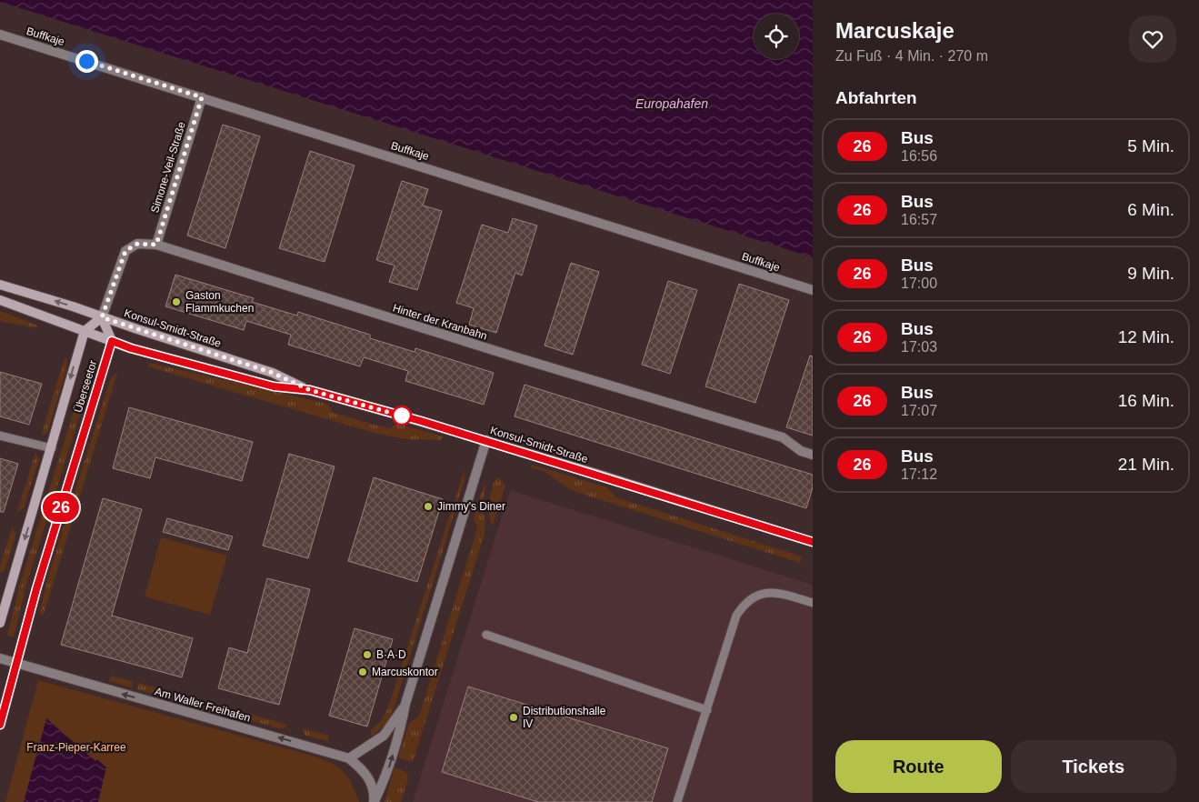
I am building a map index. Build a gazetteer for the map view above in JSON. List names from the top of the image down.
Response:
{
  "streets": {
    "street": [
      "Buffkaje",
      "Simone-Veil-Straße",
      "Hinter der Kranbahn",
      "Konsul-Smidt-Straße",
      "Überseetor",
      "Am Waller Freihafen"
    ]
  },
  "crossings": [
    ["Buffkaje", "Simone-Veil-Straße"],
    ["Simone-Veil-Straße", "Hinter der Kranbahn"],
    ["Hinter der Kranbahn", "Konsul-Smidt-Straße"],
    ["Konsul-Smidt-Straße", "Überseetor"],
    ["Überseetor", "Am Waller Freihafen"]
  ],
  "one_way": ["Am Waller Freihafen"],
  "water": ["Europahafen"],
  "parks": ["Franz-Pieper-Karree"],
  "places": [
    "Gaston Flammkuchen",
    "Jimmy's Diner",
    "B·A·D",
    "Marcuskontor",
    "Distributionshalle IV"
  ],
  "lines": ["bus line 26"],
  "page": {
    "on_map": "26",
    "heading": [
      ["Marcuskaje", "Zu Fuß · 4 Min. · 270 m"],
      "Abfahrten"
    ],
    "list": [
      {
        "mark": "26",
        "name": "Bus",
        "note": "16:56",
        "value": "5 Min."
      },
      {
        "mark": "26",
        "name": "Bus",
        "note": "16:57",
        "value": "6 Min."
      },
      {
        "mark": "26",
        "name": "Bus",
        "note": "17:00",
        "value": "9 Min."
      },
      {
        "mark": "26",
        "name": "Bus",
        "note": "17:03",
        "value": "12 Min."
      },
      {
        "mark": "26",
        "name": "Bus",
        "note": "17:07",
        "value": "16 Min."
      },
      {
        "mark": "26",
        "name": "Bus",
        "note": "17:12",
        "value": "21 Min."
      }
    ],
    "buttons": ["Route", "Tickets"]
  }
}
